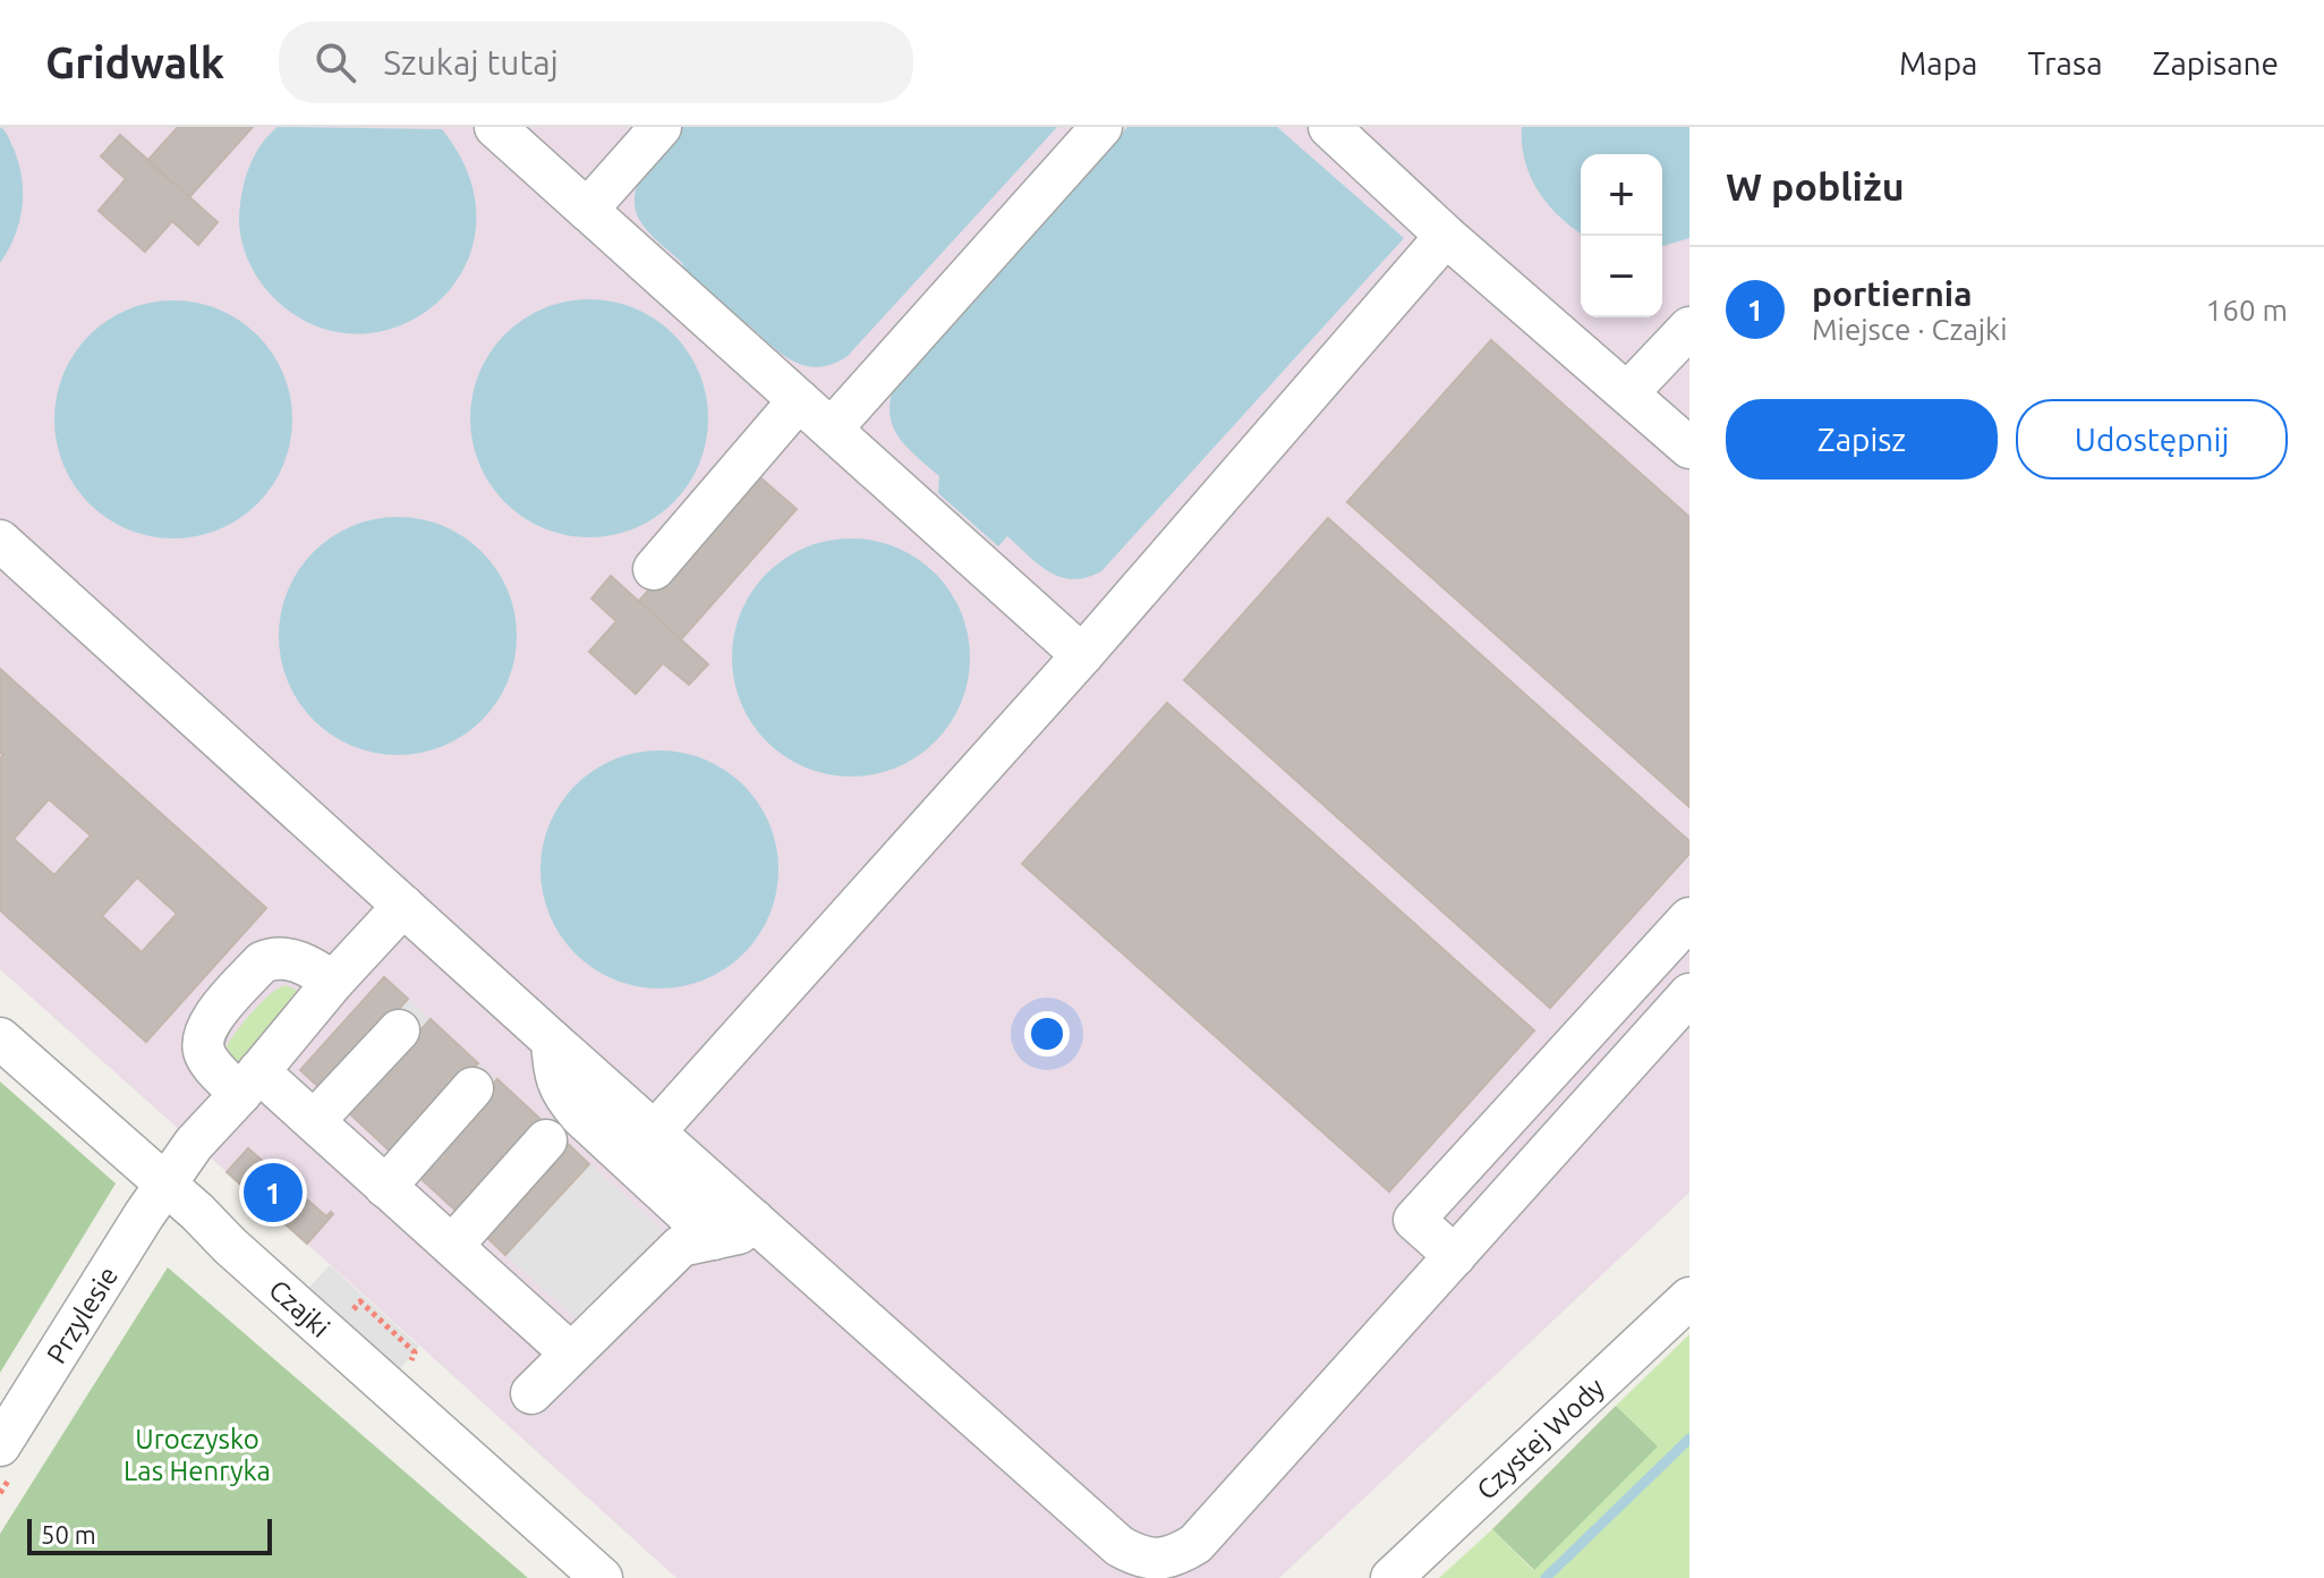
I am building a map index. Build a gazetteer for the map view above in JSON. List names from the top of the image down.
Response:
{
  "streets": {
    "street": ["Czajki", "Przylesie", "Czystej Wody"]
  },
  "crossings": [
    ["Czajki", "Przylesie"]
  ],
  "parks": ["Uroczysko Las Henryka"],
  "scale_bar": "50 m",
  "page": {
    "header": "Gridwalk",
    "search": "Szukaj tutaj",
    "nav": ["Mapa", "Trasa", "Zapisane"],
    "heading": "W pobliżu",
    "map_buttons": ["+", "−"],
    "list": [
      {
        "mark": "1",
        "name": "portiernia",
        "note": "Miejsce · Czajki",
        "value": "160 m"
      }
    ],
    "buttons": ["Zapisz", "Udostępnij"],
    "pins": "1",
    "scale": "50 m"
  }
}
